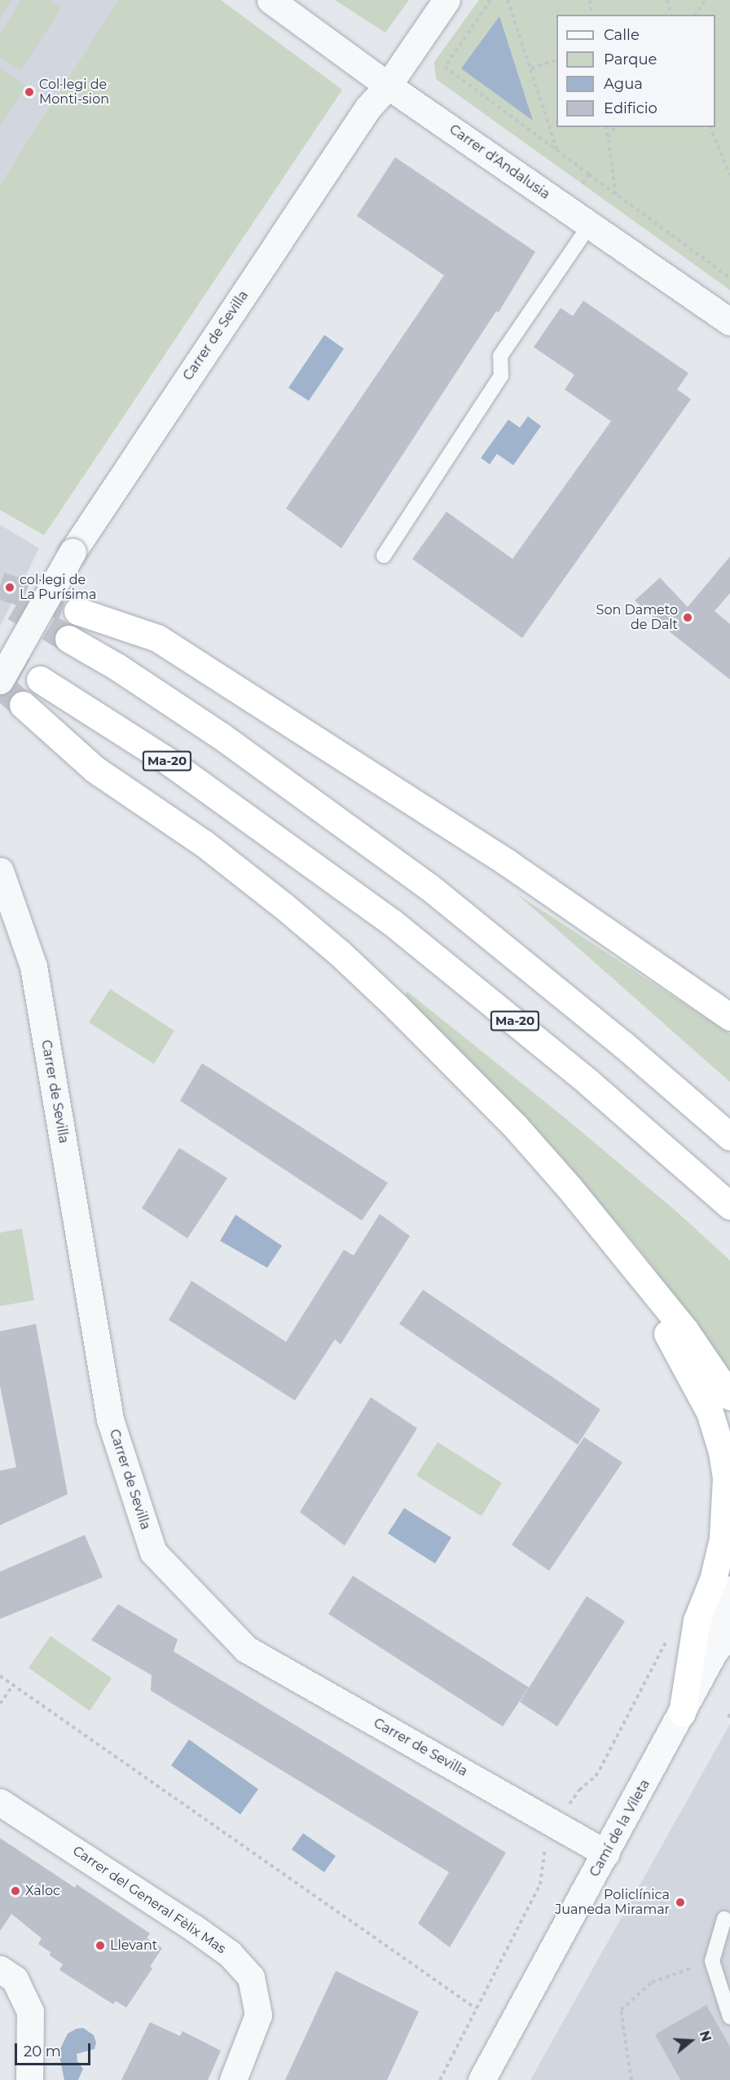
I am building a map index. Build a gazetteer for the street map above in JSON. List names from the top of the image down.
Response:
{
  "streets": {
    "highway": ["Ma-20"],
    "street": [
      "Carrer d'Andalusia",
      "Carrer de Sevilla",
      "Camí de la Vileta",
      "Carrer del General Fèlix Mas"
    ]
  },
  "crossings": [
    ["Carrer d'Andalusia", "Carrer de Sevilla"],
    ["Carrer de Sevilla", "Camí de la Vileta"]
  ],
  "places": [
    "Col·legi de Monti-sion",
    "col·legi de La Purísima",
    "Son Dameto de Dalt",
    "Xaloc",
    "Policlínica Juaneda Miramar",
    "Llevant"
  ],
  "legend": [
    "Calle",
    "Parque",
    "Agua",
    "Edificio"
  ],
  "scale_bar": "20 m",
  "north": "right"
}
